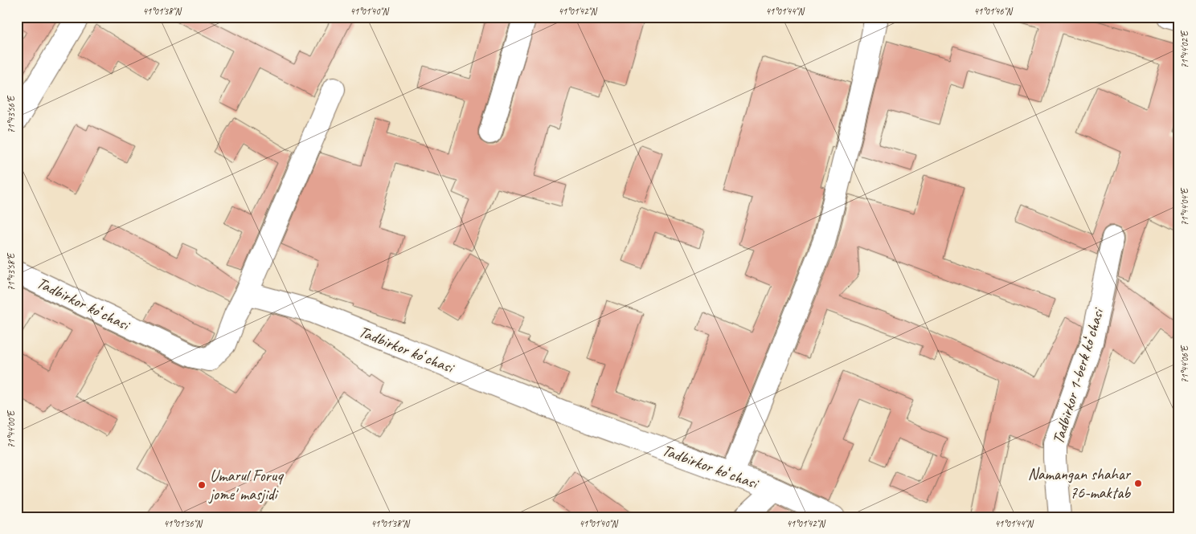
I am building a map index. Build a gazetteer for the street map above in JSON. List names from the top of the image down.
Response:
{
  "streets": {
    "street": ["Tadbirkor koʻchasi", "Tadbirkor 1-berk koʻchasi"]
  },
  "places": ["Namangan shahar 76-maktab", "Umarul Foruq jome' masjidi"],
  "coordinates": [
    "41°01'38\"N",
    "41°01'40\"N",
    "41°01'42\"N",
    "41°01'44\"N",
    "41°01'46\"N",
    "71°44'02\"E",
    "71°43'56\"E",
    "71°44'04\"E",
    "71°43'58\"E",
    "71°44'06\"E",
    "71°44'00\"E",
    "41°01'36\"N"
  ]
}
